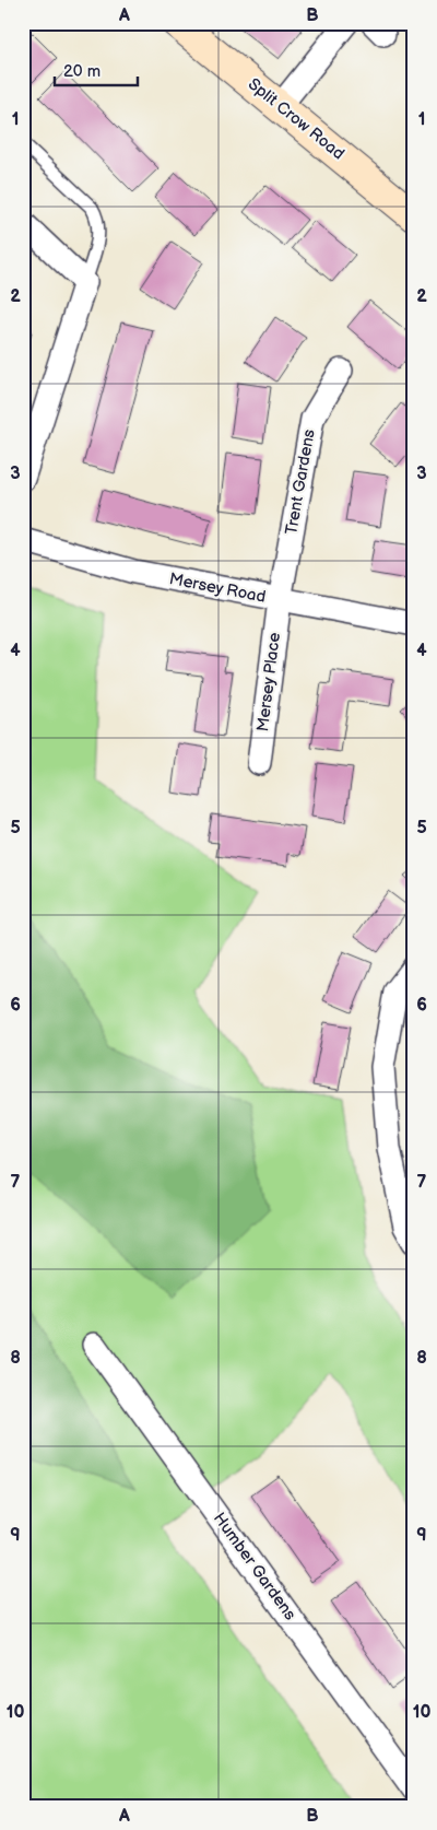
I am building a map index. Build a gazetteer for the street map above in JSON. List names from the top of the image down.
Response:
{
  "streets": {
    "street": [
      "Split Crow Road",
      "Trent Gardens",
      "Mersey Road",
      "Mersey Place",
      "Humber Gardens"
    ]
  },
  "crossings": [
    ["Trent Gardens", "Mersey Road"],
    ["Trent Gardens", "Mersey Place"],
    ["Mersey Road", "Mersey Place"]
  ],
  "scale_bar": "20 m",
  "grid": {
    "columns": ["A", "B"],
    "rows": [
      "1",
      "2",
      "3",
      "4",
      "5",
      "6",
      "7",
      "8",
      "9",
      "10"
    ]
  }
}
